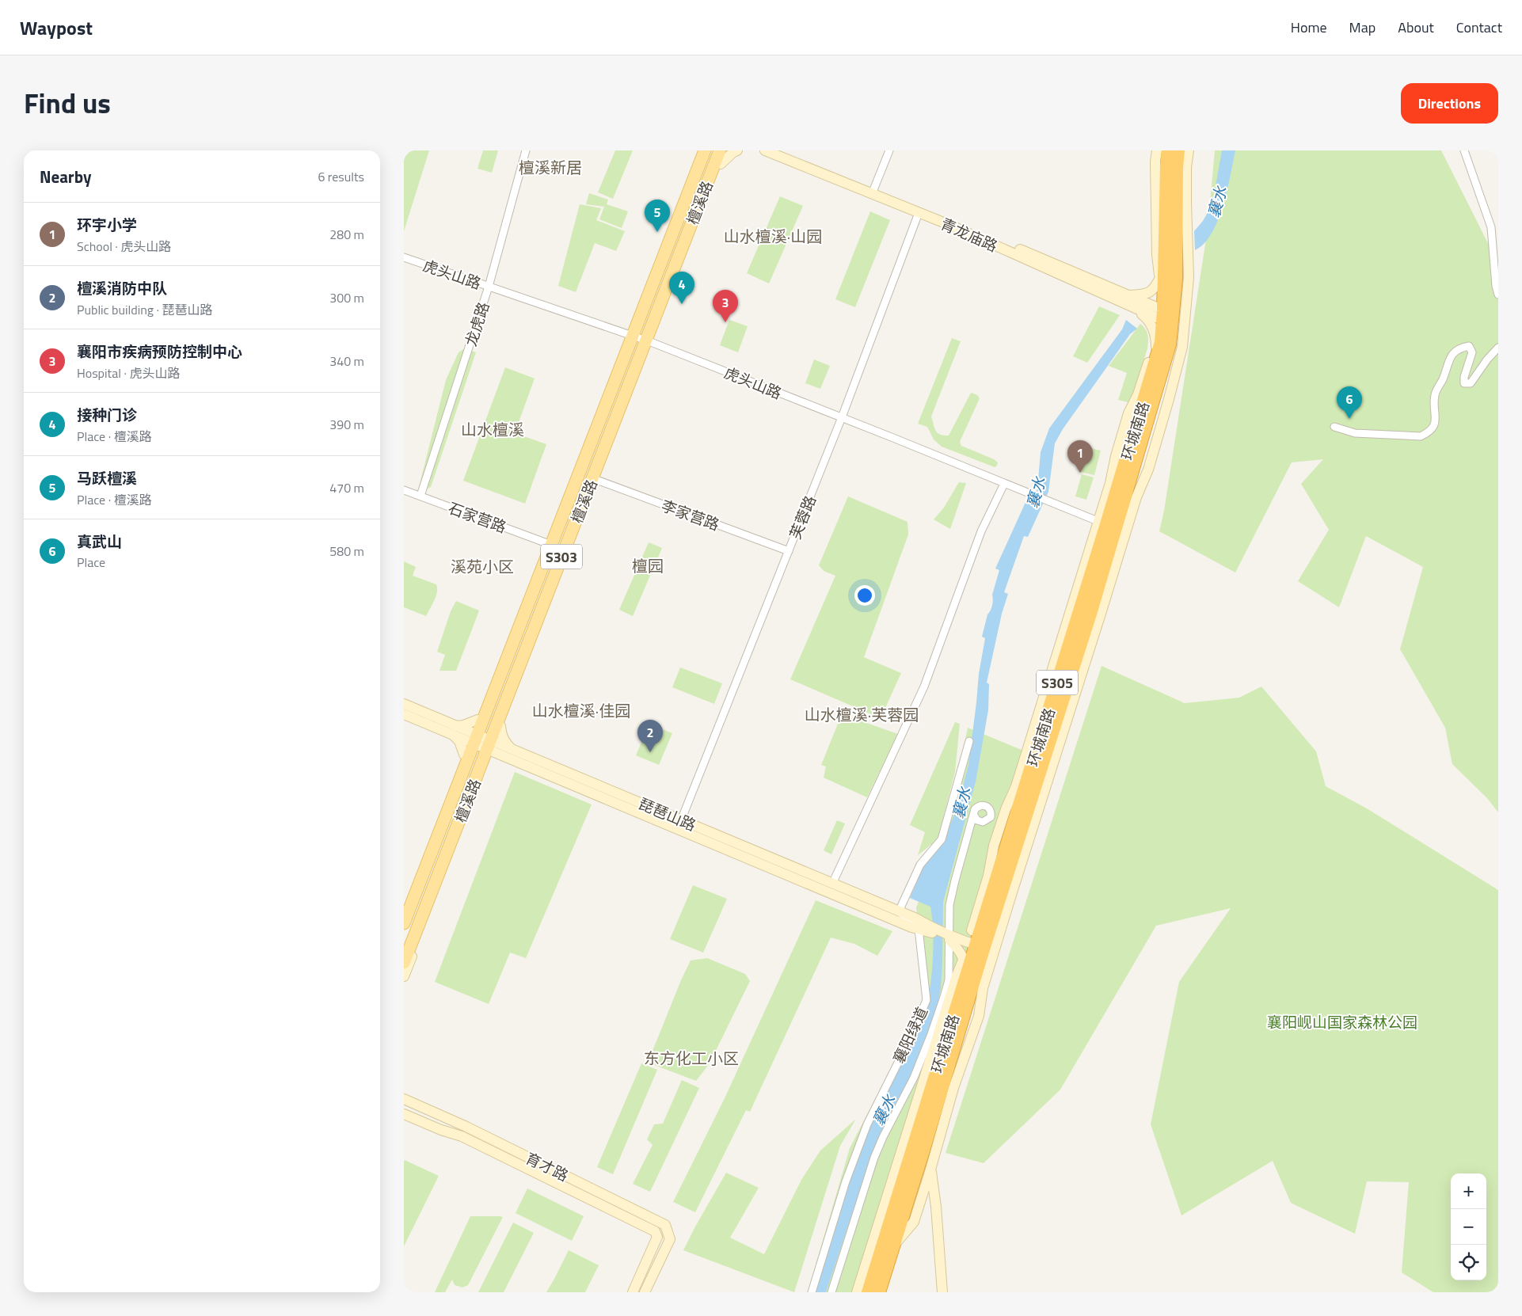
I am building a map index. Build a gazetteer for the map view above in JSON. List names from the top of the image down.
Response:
{
  "streets": {
    "highway": ["环城南路", "S305"],
    "main road": ["檀溪路", "S303"],
    "street": [
      "青龙庙路",
      "虎头山路",
      "龙虎路",
      "李家营路",
      "石家营路",
      "芙蓉路",
      "琵琶山路",
      "襄阳绿道",
      "育才路"
    ]
  },
  "crossings": [
    ["檀溪路", "虎头山路"],
    ["檀溪路", "李家营路"],
    ["檀溪路", "石家营路"],
    ["檀溪路", "琵琶山路"],
    ["青龙庙路", "环城南路"],
    ["青龙庙路", "芙蓉路"],
    ["虎头山路", "龙虎路"],
    ["虎头山路", "环城南路"],
    ["虎头山路", "芙蓉路"],
    ["龙虎路", "石家营路"],
    ["李家营路", "芙蓉路"],
    ["芙蓉路", "琵琶山路"],
    ["琵琶山路", "襄阳绿道"]
  ],
  "districts": [
    "檀溪新居",
    "山水檀溪·山园",
    "山水檀溪",
    "檀园",
    "溪苑小区",
    "山水檀溪·佳园",
    "山水檀溪·芙蓉园",
    "东方化工小区"
  ],
  "water": ["襄水"],
  "parks": ["襄阳岘山国家森林公园"],
  "page": {
    "header": "Waypost",
    "nav": [
      "Home",
      "Map",
      "About",
      "Contact"
    ],
    "title": "Find us",
    "buttons": "Directions",
    "heading": ["Nearby", "6 results"],
    "pins": [
      "5",
      "4",
      "3",
      "6",
      "1",
      "2"
    ],
    "list": [
      {
        "mark": "1",
        "name": "环宇小学",
        "note": "School · 虎头山路",
        "value": "280 m"
      },
      {
        "mark": "2",
        "name": "檀溪消防中队",
        "note": "Public building · 琵琶山路",
        "value": "300 m"
      },
      {
        "mark": "3",
        "name": "襄阳市疾病预防控制中心",
        "note": "Hospital · 虎头山路",
        "value": "340 m"
      },
      {
        "mark": "4",
        "name": "接种门诊",
        "note": "Place · 檀溪路",
        "value": "390 m"
      },
      {
        "mark": "5",
        "name": "马跃檀溪",
        "note": "Place · 檀溪路",
        "value": "470 m"
      },
      {
        "mark": "6",
        "name": "真武山",
        "note": "Place",
        "value": "580 m"
      }
    ],
    "map_buttons": ["+", "−"]
  }
}
